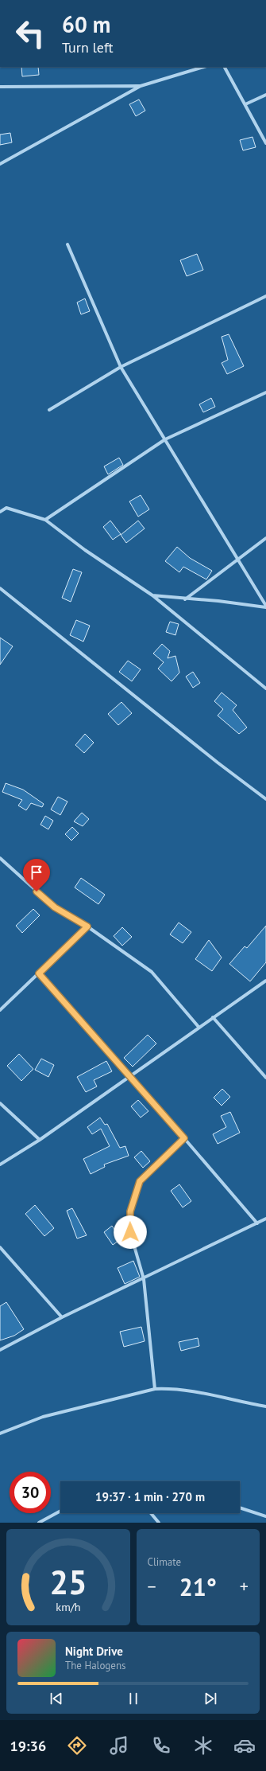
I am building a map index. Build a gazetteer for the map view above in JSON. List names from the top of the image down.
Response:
{
  "page": {
    "turn": ["60 m", "Turn left"],
    "limit": "30",
    "trip": "19:37 · 1 min · 270 m",
    "tile": "Climate",
    "heat": ["−", "21°", "+"],
    "song": ["Night Drive", "The Halogens"],
    "tabs": "19:36",
    "gauge": ["25", "km/h"]
  }
}
